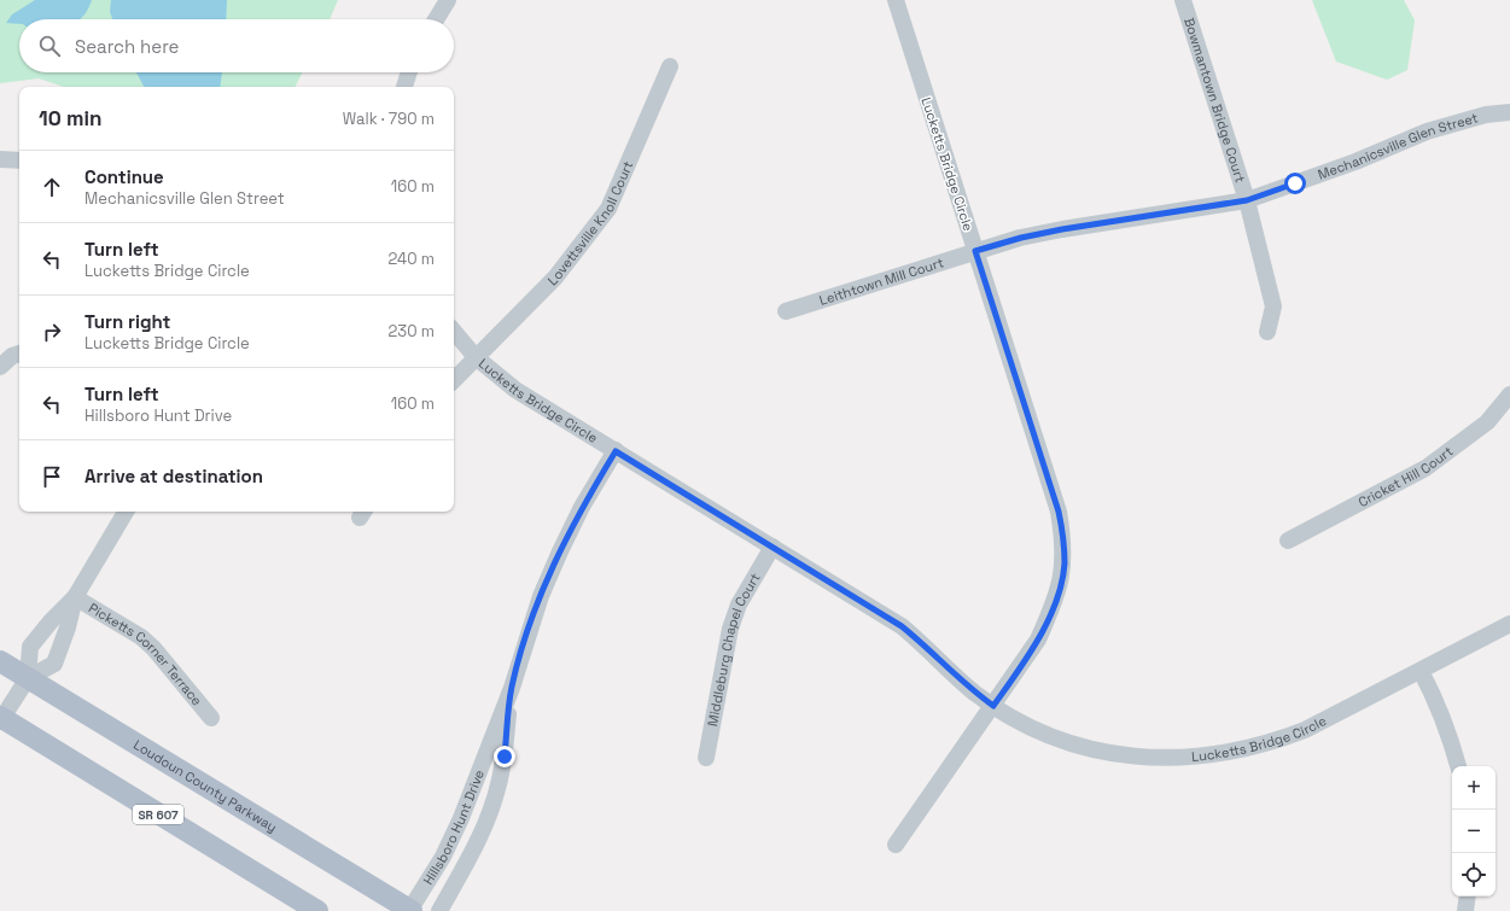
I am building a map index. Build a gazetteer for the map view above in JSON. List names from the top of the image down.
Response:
{
  "streets": {
    "main road": ["Loudoun County Parkway", "SR 607"],
    "street": [
      "Bowmantown Bridge Court",
      "Mechanicsville Glen Street",
      "Lucketts Bridge Circle",
      "Lovettsville Knoll Court",
      "Leithtown Mill Court",
      "Cricket Hill Court",
      "Middleburg Chapel Court",
      "Picketts Corner Terrace",
      "Hillsboro Hunt Drive"
    ]
  },
  "crossings": [
    ["Bowmantown Bridge Court", "Mechanicsville Glen Street"],
    ["Mechanicsville Glen Street", "Lucketts Bridge Circle"],
    ["Mechanicsville Glen Street", "Leithtown Mill Court"],
    ["Lucketts Bridge Circle", "Lovettsville Knoll Court"],
    ["Lucketts Bridge Circle", "Leithtown Mill Court"],
    ["Lucketts Bridge Circle", "Middleburg Chapel Court"],
    ["Lucketts Bridge Circle", "Hillsboro Hunt Drive"],
    ["Loudoun County Parkway", "Hillsboro Hunt Drive"]
  ],
  "page": {
    "search": "Search here",
    "heading": ["10 min", "Walk · 790 m"],
    "list": [
      ["Continue", "Mechanicsville Glen Street", "160 m"],
      ["Turn left", "Lucketts Bridge Circle", "240 m"],
      ["Turn right", "Lucketts Bridge Circle", "230 m"],
      ["Turn left", "Hillsboro Hunt Drive", "160 m"],
      "Arrive at destination"
    ],
    "map_buttons": ["+", "−"]
  }
}
